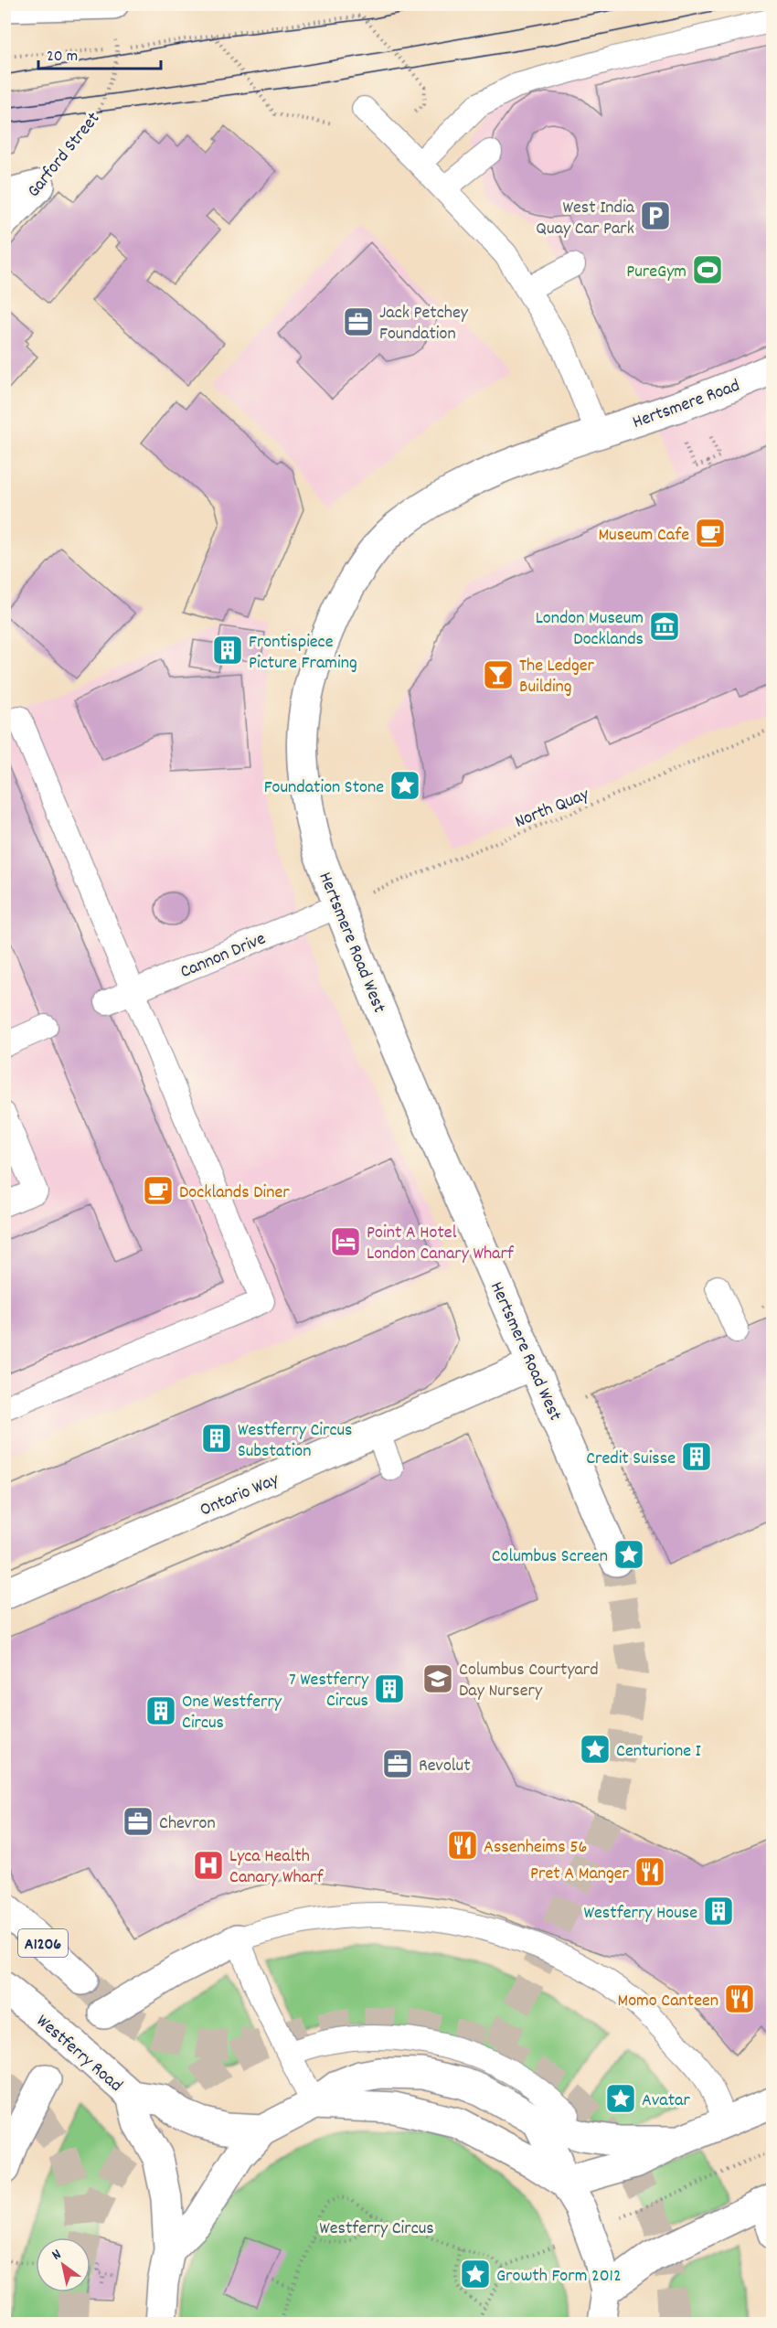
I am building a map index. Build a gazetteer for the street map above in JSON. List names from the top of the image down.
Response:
{
  "streets": {
    "main road": [
      "Garford Street",
      "Hertsmere Road",
      "Hertsmere Road West",
      "Ontario Way",
      "A1206",
      "Westferry Road"
    ],
    "lane": ["Cannon Drive"],
    "path": ["North Quay"]
  },
  "crossings": [
    ["Hertsmere Road", "Hertsmere Road West"],
    ["North Quay", "Hertsmere Road West"],
    ["North Quay", "Cannon Drive"],
    ["Hertsmere Road West", "Cannon Drive"],
    ["Hertsmere Road West", "Ontario Way"]
  ],
  "parks": ["Westferry Circus"],
  "places": {
    "parking": ["West India Quay Car Park"],
    "sports": ["PureGym"],
    "office": ["Jack Petchey Foundation", "Revolut", "Chevron"],
    "cafe": ["Museum Cafe", "Docklands Diner"],
    "museum": ["London Museum Docklands"],
    "building": [
      "Frontispiece Picture Framing",
      "Westferry Circus Substation",
      "Credit Suisse",
      "7 Westferry Circus",
      "One Westferry Circus",
      "Westferry House"
    ],
    "bar": ["The Ledger Building"],
    "place": [
      "Foundation Stone",
      "Columbus Screen",
      "Centurione I",
      "Avatar",
      "Growth Form 2012"
    ],
    "hotel": ["Point A Hotel London Canary Wharf"],
    "school or university": ["Columbus Courtyard Day Nursery"],
    "restaurant": ["Assenheims 56", "Pret A Manger", "Momo Canteen"],
    "hospital": ["Lyca Health Canary Wharf"]
  },
  "scale_bar": "20 m",
  "north": "top left"
}
